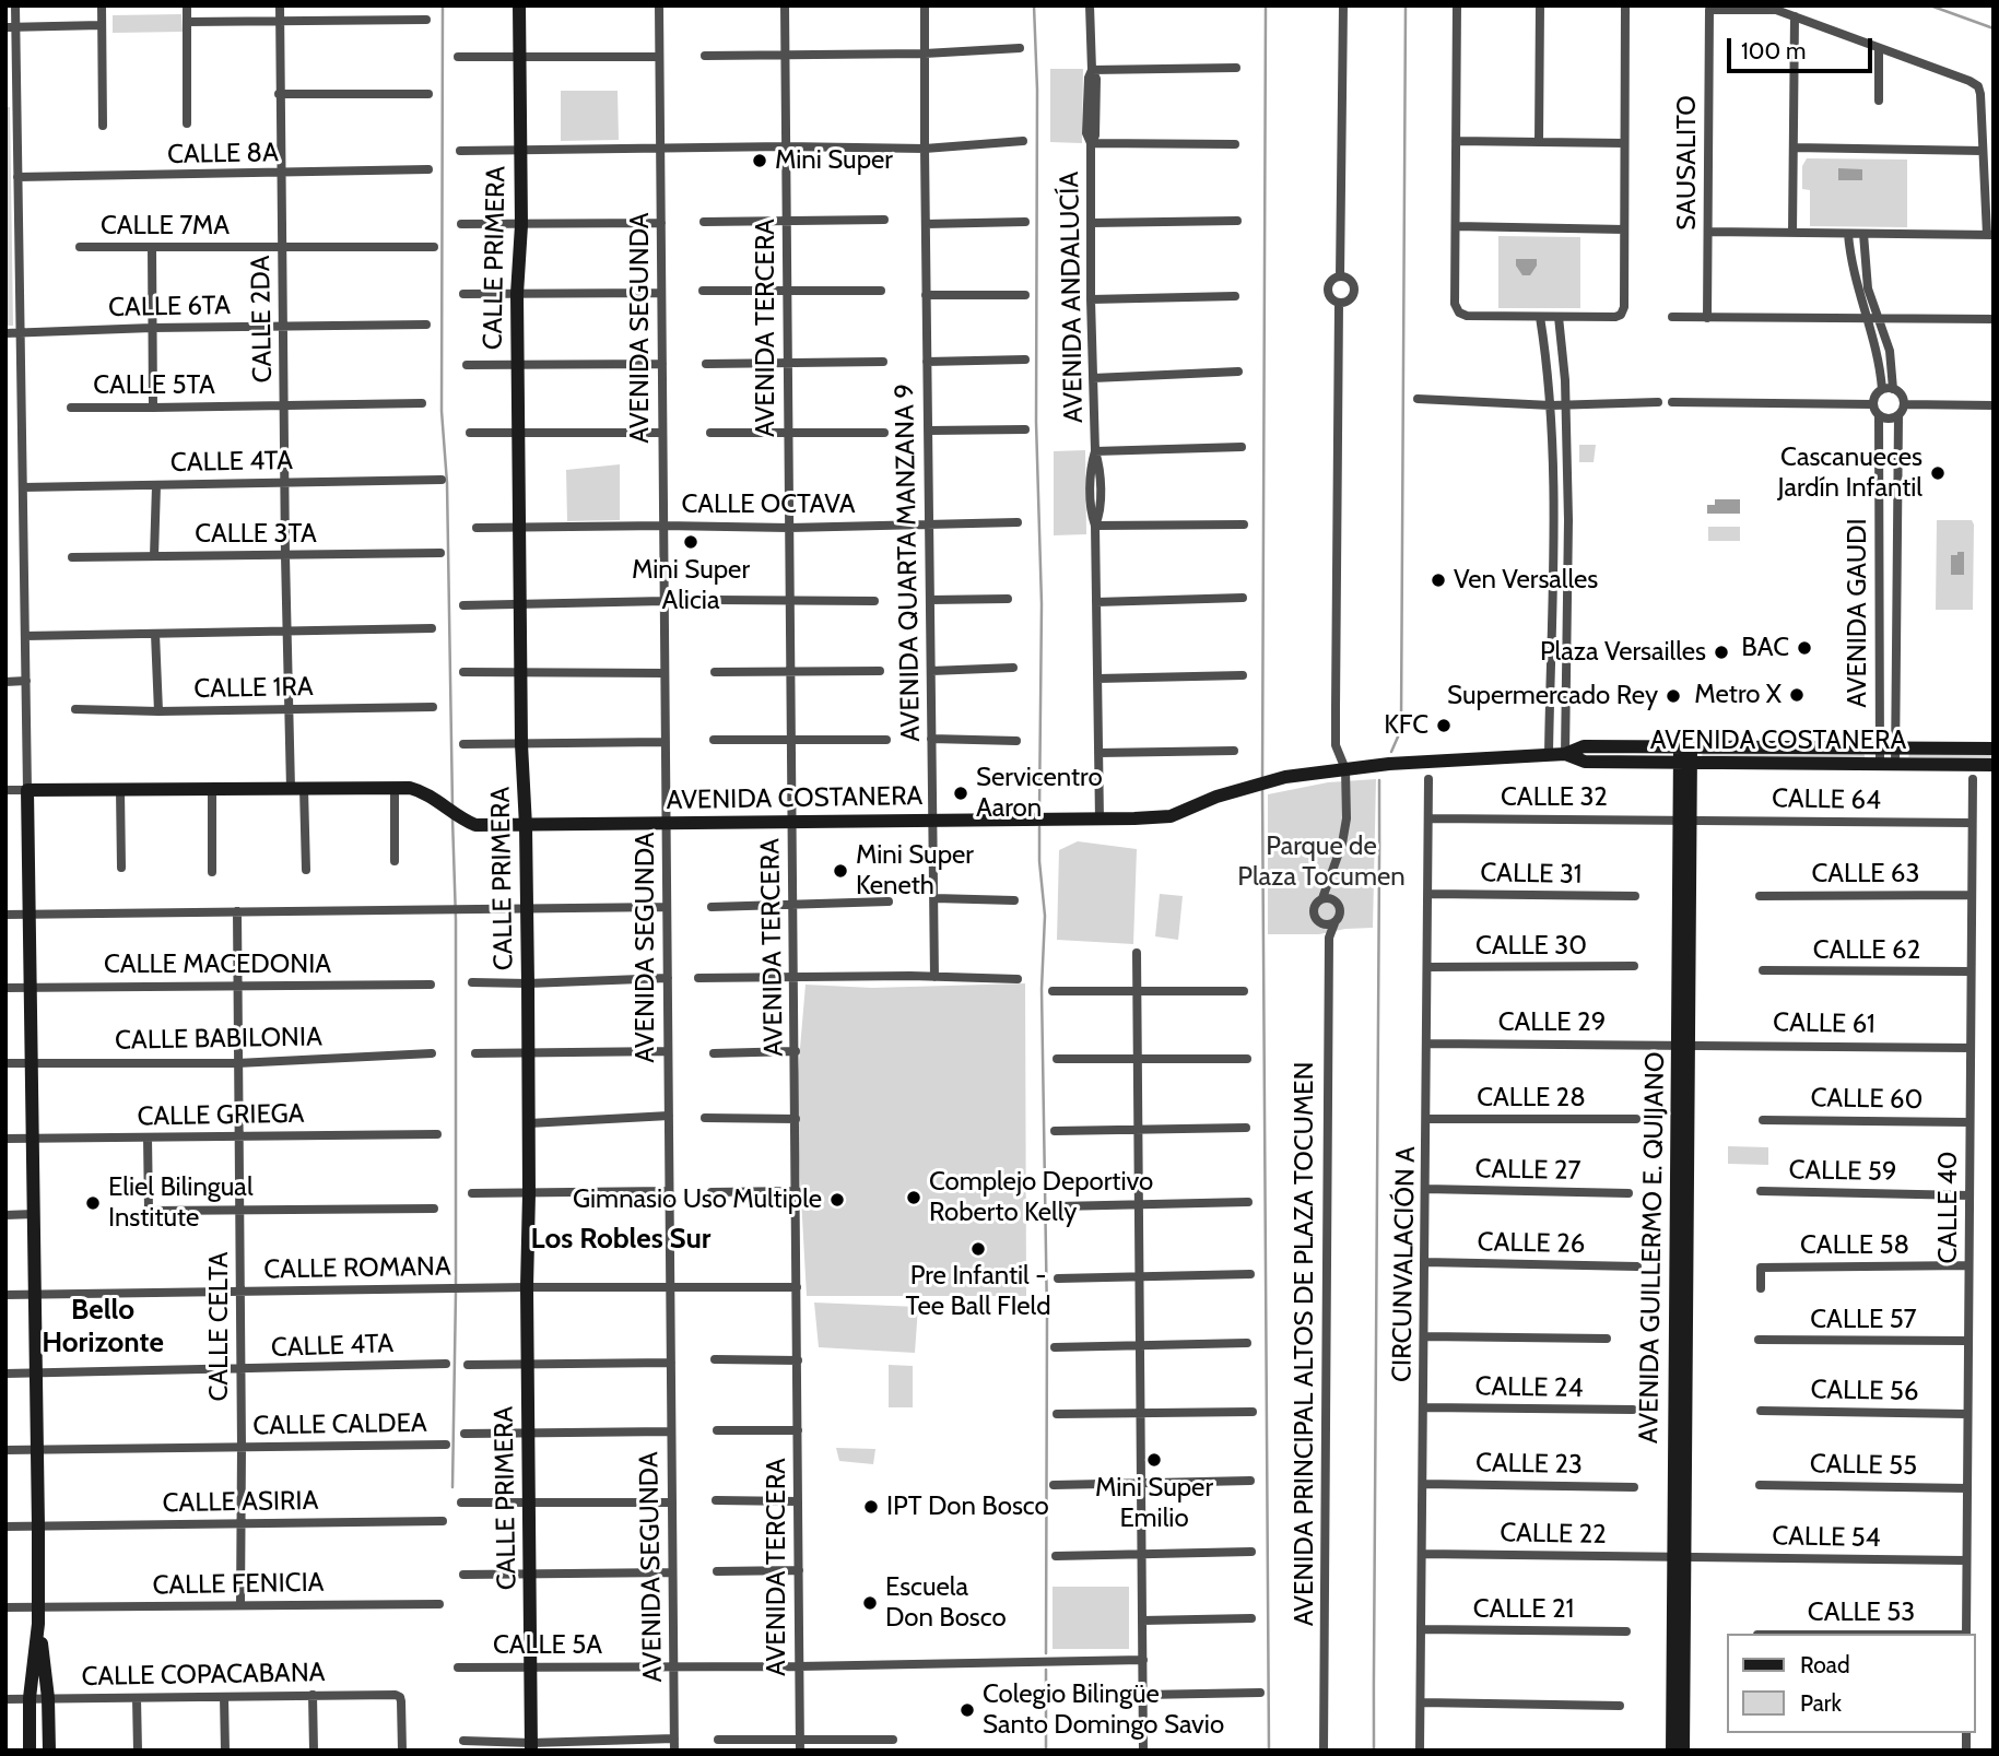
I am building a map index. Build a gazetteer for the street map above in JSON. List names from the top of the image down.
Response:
{
  "streets": {
    "street": [
      "CALLE 8A",
      "SAUSALITO",
      "CALLE 7MA",
      "CALLE PRIMERA",
      "AVENIDA ANDALUCÍA",
      "CALLE 6TA",
      "CALLE 2DA",
      "AVENIDA SEGUNDA",
      "AVENIDA TERCERA",
      "CALLE 5TA",
      "CALLE 4TA",
      "CALLE OCTAVA",
      "CALLE 3TA",
      "AVENIDA QUARTA MANZANA 9",
      "AVENIDA GAUDI",
      "CALLE 1RA",
      "AVENIDA COSTANERA",
      "CALLE 32",
      "CALLE 64",
      "CALLE 31",
      "CALLE 63",
      "CALLE 30",
      "CALLE 62",
      "CALLE MACEDONIA",
      "CALLE 29",
      "CALLE 61",
      "CALLE BABILONIA",
      "CALLE 28",
      "CALLE 60",
      "CALLE GRIEGA",
      "CALLE 27",
      "CALLE 59",
      "CALLE 40",
      "CALLE 26",
      "CALLE 58",
      "AVENIDA GUILLERMO E. QUIJANO",
      "CIRCUNVALACIÓN A",
      "CALLE ROMANA",
      "CALLE 57",
      "CALLE CELTA",
      "AVENIDA PRINCIPAL ALTOS DE PLAZA TOCUMEN",
      "CALLE 24",
      "CALLE 56",
      "CALLE CALDEA",
      "CALLE 23",
      "CALLE 55",
      "CALLE ASIRIA",
      "CALLE 22",
      "CALLE 54",
      "CALLE FENICIA",
      "CALLE 21",
      "CALLE 5A",
      "CALLE COPACABANA"
    ]
  },
  "crossings": [
    ["CALLE 8A", "CALLE 2DA"],
    ["CALLE 7MA", "CALLE 2DA"],
    ["CALLE PRIMERA", "CALLE OCTAVA"],
    ["CALLE PRIMERA", "AVENIDA COSTANERA"],
    ["CALLE PRIMERA", "CALLE ROMANA"],
    ["CALLE PRIMERA", "CALLE 5A"],
    ["AVENIDA ANDALUCÍA", "AVENIDA COSTANERA"],
    ["CALLE 6TA", "CALLE 2DA"],
    ["CALLE 2DA", "CALLE 5TA"],
    ["CALLE 2DA", "CALLE 4TA"],
    ["CALLE 2DA", "CALLE 3TA"],
    ["CALLE 2DA", "CALLE 1RA"],
    ["CALLE 2DA", "AVENIDA COSTANERA"],
    ["AVENIDA SEGUNDA", "CALLE OCTAVA"],
    ["AVENIDA SEGUNDA", "AVENIDA COSTANERA"],
    ["AVENIDA SEGUNDA", "CALLE ROMANA"],
    ["AVENIDA SEGUNDA", "CALLE 5A"],
    ["AVENIDA TERCERA", "CALLE OCTAVA"],
    ["AVENIDA TERCERA", "AVENIDA COSTANERA"],
    ["AVENIDA TERCERA", "CALLE ROMANA"],
    ["AVENIDA TERCERA", "CALLE 5A"],
    ["CALLE 4TA", "CALLE CELTA"],
    ["CALLE OCTAVA", "AVENIDA QUARTA MANZANA 9"],
    ["AVENIDA QUARTA MANZANA 9", "AVENIDA COSTANERA"],
    ["AVENIDA GAUDI", "AVENIDA COSTANERA"],
    ["AVENIDA COSTANERA", "AVENIDA GUILLERMO E. QUIJANO"],
    ["CALLE 32", "CALLE 64"],
    ["CALLE 32", "AVENIDA GUILLERMO E. QUIJANO"],
    ["CALLE 32", "CIRCUNVALACIÓN A"],
    ["CALLE 64", "CALLE 40"],
    ["CALLE 64", "AVENIDA GUILLERMO E. QUIJANO"],
    ["CALLE 31", "CIRCUNVALACIÓN A"],
    ["CALLE 63", "CALLE 40"],
    ["CALLE 30", "CIRCUNVALACIÓN A"],
    ["CALLE 62", "CALLE 40"],
    ["CALLE MACEDONIA", "CALLE CELTA"],
    ["CALLE 29", "CALLE 61"],
    ["CALLE 29", "AVENIDA GUILLERMO E. QUIJANO"],
    ["CALLE 29", "CIRCUNVALACIÓN A"],
    ["CALLE 61", "CALLE 40"],
    ["CALLE 61", "AVENIDA GUILLERMO E. QUIJANO"],
    ["CALLE BABILONIA", "CALLE CELTA"],
    ["CALLE 28", "CIRCUNVALACIÓN A"],
    ["CALLE 60", "CALLE 40"],
    ["CALLE GRIEGA", "CALLE CELTA"],
    ["CALLE 27", "CIRCUNVALACIÓN A"],
    ["CALLE 59", "CALLE 40"],
    ["CALLE 40", "CALLE 58"],
    ["CALLE 40", "CALLE 57"],
    ["CALLE 40", "CALLE 56"],
    ["CALLE 40", "CALLE 55"],
    ["CALLE 40", "CALLE 54"],
    ["CALLE 26", "CIRCUNVALACIÓN A"],
    ["AVENIDA GUILLERMO E. QUIJANO", "CALLE 22"],
    ["AVENIDA GUILLERMO E. QUIJANO", "CALLE 54"],
    ["CIRCUNVALACIÓN A", "CALLE 24"],
    ["CIRCUNVALACIÓN A", "CALLE 23"],
    ["CIRCUNVALACIÓN A", "CALLE 22"],
    ["CIRCUNVALACIÓN A", "CALLE 21"],
    ["CALLE ROMANA", "CALLE CELTA"],
    ["CALLE CELTA", "CALLE CALDEA"],
    ["CALLE CELTA", "CALLE ASIRIA"],
    ["CALLE CELTA", "CALLE FENICIA"],
    ["CALLE 22", "CALLE 54"]
  ],
  "districts": ["Los Robles Sur", "Bello Horizonte"],
  "parks": ["Parque de Plaza Tocumen"],
  "places": [
    "Mini Super",
    "Cascanueces Jardín Infantil",
    "Mini Super Alicia",
    "Ven Versalles",
    "BAC",
    "Plaza Versailles",
    "Metro X",
    "Supermercado Rey",
    "KFC",
    "Servicentro Aaron",
    "Mini Super Keneth",
    "Complejo Deportivo Roberto Kelly",
    "Gimnasio Uso Multiple",
    "Eliel Bilingual Institute",
    "Pre Infantil - Tee Ball FIeld",
    "Mini Super Emilio",
    "IPT Don Bosco",
    "Escuela Don Bosco",
    "Colegio Bilingüe Santo Domingo Savio"
  ],
  "legend": ["Road", "Park"],
  "scale_bar": "100 m"
}
